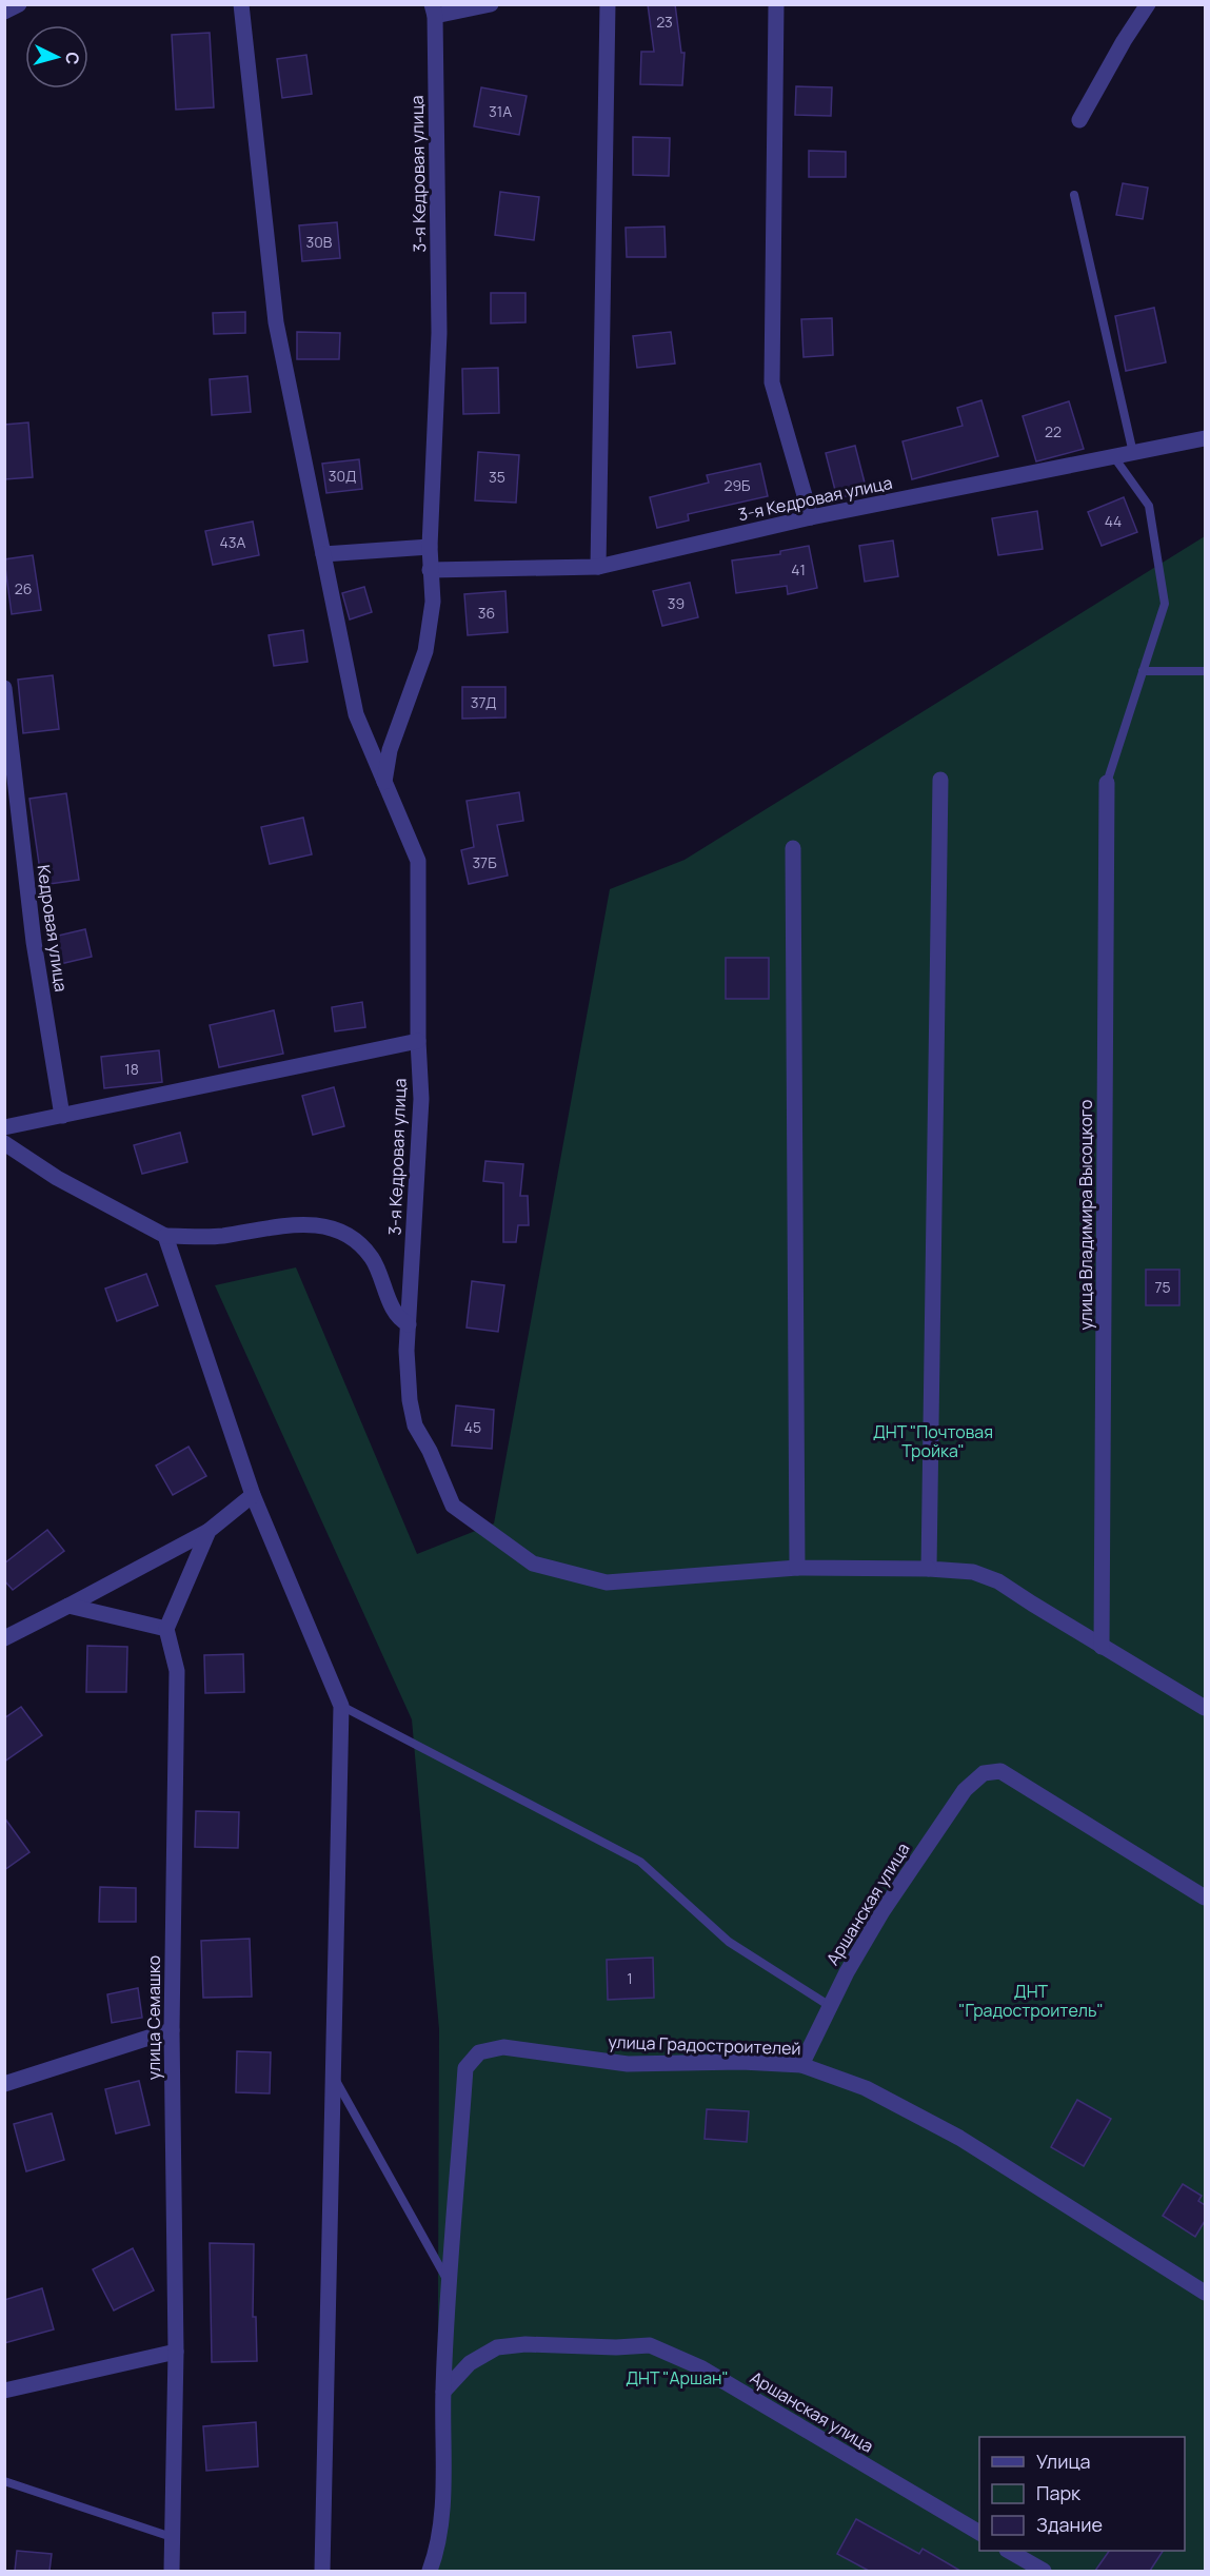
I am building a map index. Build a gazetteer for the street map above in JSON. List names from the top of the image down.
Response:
{
  "streets": {
    "street": [
      "3-я Кедровая улица",
      "Кедровая улица",
      "улица Владимира Высоцкого",
      "Аршанская улица",
      "улица Семашко",
      "улица Градостроителей"
    ]
  },
  "crossings": [
    ["Аршанская улица", "улица Градостроителей"]
  ],
  "parks": ["ДНТ \"Почтовая Тройка\"", "ДНТ \"Градостроитель\"", "ДНТ \"Аршан\""],
  "house_numbers": [
    "23",
    "31А",
    "30В",
    "22",
    "30Д",
    "35",
    "29Б",
    "44",
    "43А",
    "41",
    "26",
    "39",
    "36",
    "37Д",
    "37Б",
    "18",
    "75",
    "45",
    "1"
  ],
  "legend": ["Улица", "Парк", "Здание"],
  "north": "right"
}
